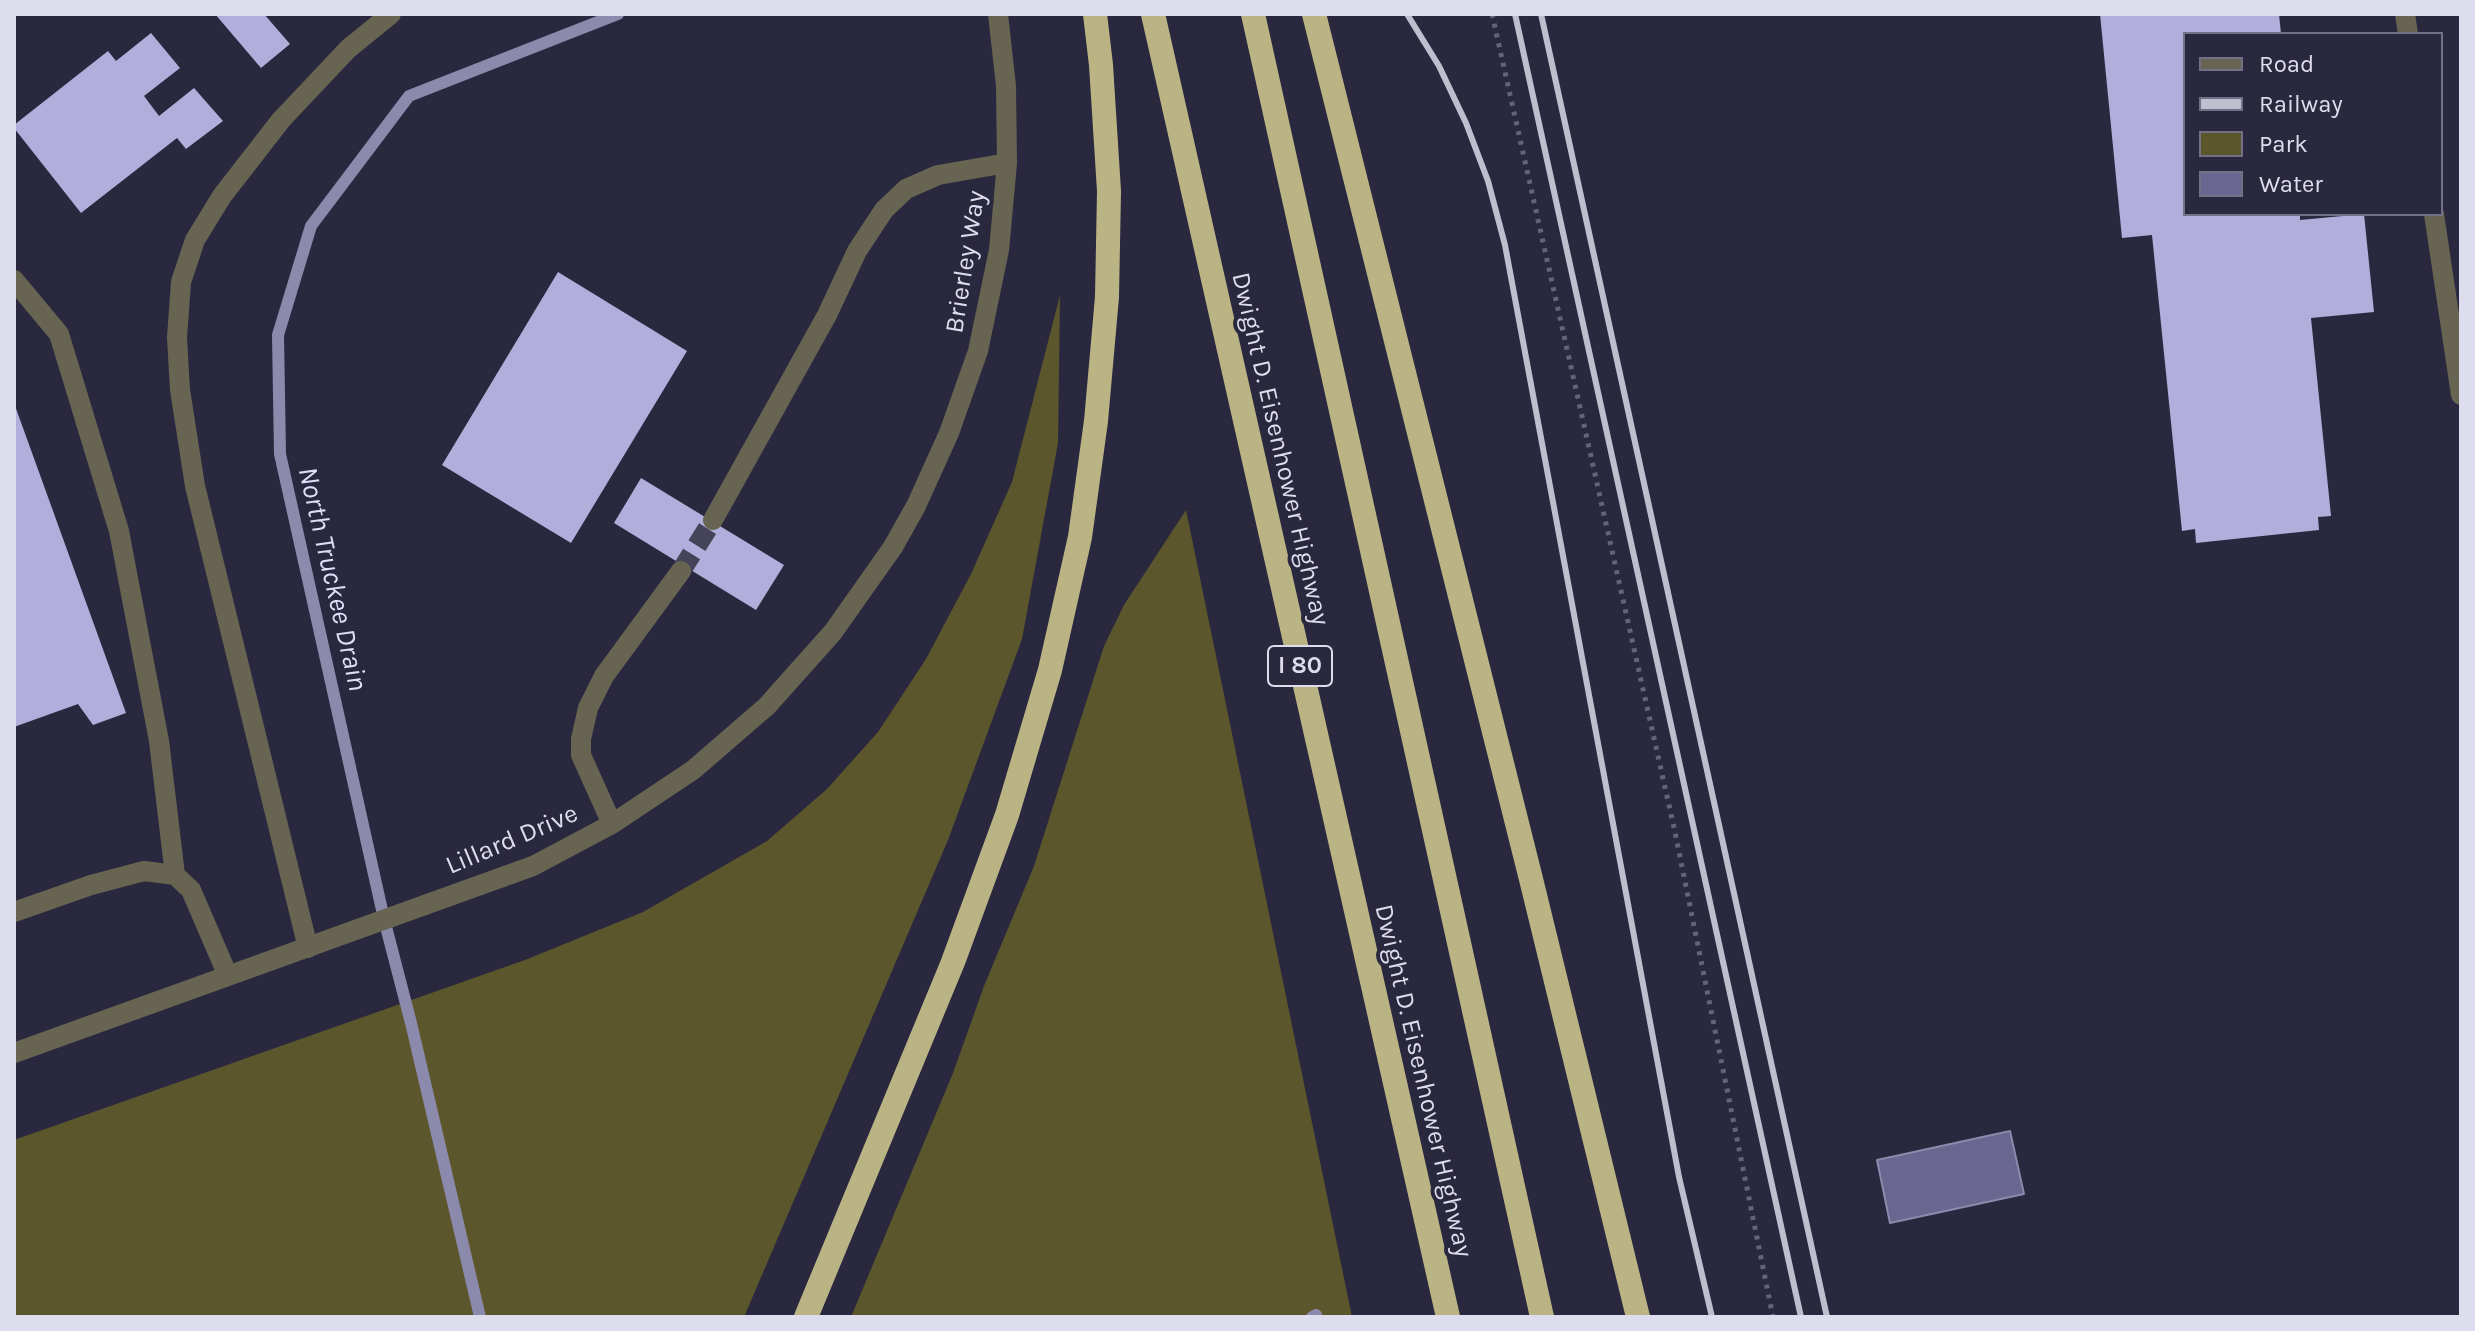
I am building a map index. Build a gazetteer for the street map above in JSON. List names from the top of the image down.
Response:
{
  "streets": {
    "highway": ["Dwight D. Eisenhower Highway", "I 80"],
    "street": ["Brierley Way", "Lillard Drive"]
  },
  "crossings": [
    ["Brierley Way", "Lillard Drive"]
  ],
  "water": ["North Truckee Drain"],
  "legend": [
    "Road",
    "Railway",
    "Park",
    "Water"
  ]
}
